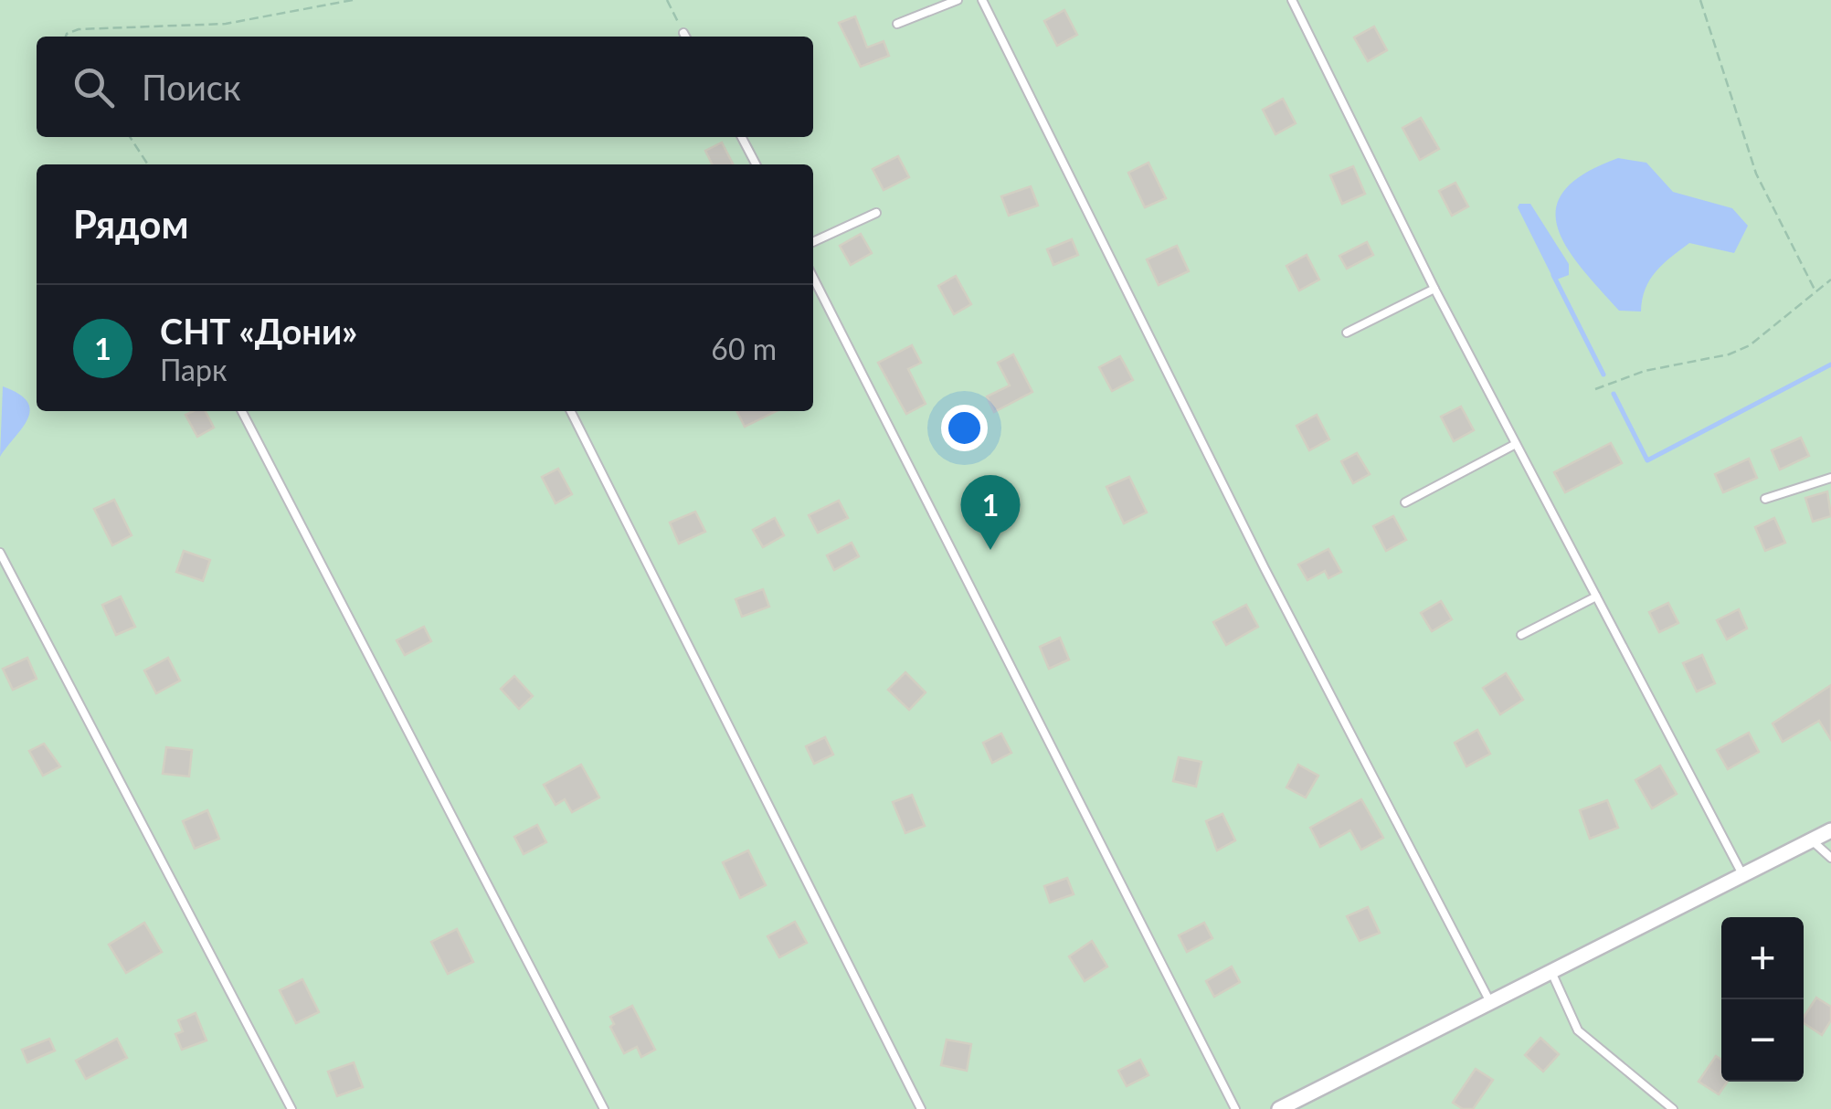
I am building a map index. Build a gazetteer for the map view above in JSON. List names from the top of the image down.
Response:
{
  "page": {
    "search": "Поиск",
    "heading": "Рядом",
    "list": [
      {
        "mark": "1",
        "name": "СНТ «Дони»",
        "note": "Парк",
        "value": "60 m"
      }
    ],
    "pins": "1",
    "map_buttons": ["+", "−"]
  }
}
